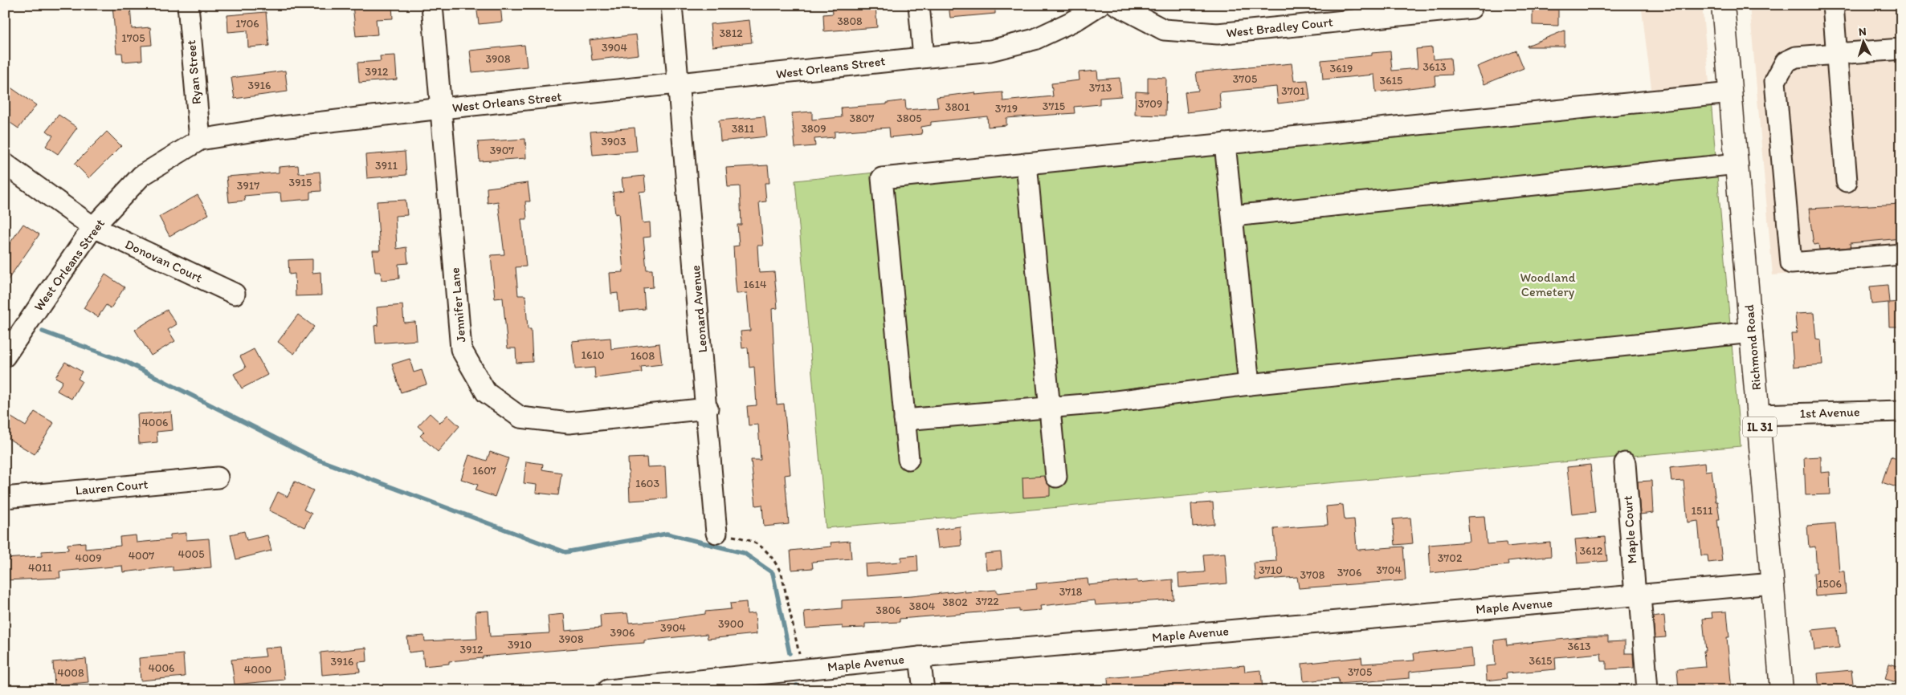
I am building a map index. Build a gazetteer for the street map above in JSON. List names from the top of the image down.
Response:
{
  "streets": {
    "main road": ["Richmond Road", "IL 31"],
    "street": [
      "West Bradley Court",
      "West Orleans Street",
      "Ryan Street",
      "Donovan Court",
      "Jennifer Lane",
      "Leonard Avenue",
      "1st Avenue",
      "Lauren Court",
      "Maple Court",
      "Maple Avenue"
    ]
  },
  "crossings": [
    ["West Orleans Street", "Ryan Street"],
    ["West Orleans Street", "Donovan Court"],
    ["West Orleans Street", "Jennifer Lane"],
    ["West Orleans Street", "Leonard Avenue"],
    ["Jennifer Lane", "Leonard Avenue"],
    ["Richmond Road", "1st Avenue"],
    ["Richmond Road", "Maple Avenue"],
    ["Maple Court", "Maple Avenue"]
  ],
  "parks": ["Woodland Cemetery"],
  "house_numbers": [
    "3808",
    "1706",
    "3812",
    "1705",
    "3904",
    "3908",
    "3613",
    "3619",
    "3912",
    "3705",
    "3615",
    "3916",
    "3713",
    "3701",
    "3709",
    "3715",
    "3801",
    "3719",
    "3807",
    "3805",
    "3811",
    "3809",
    "3903",
    "3907",
    "3911",
    "3915",
    "3917",
    "1614",
    "1610",
    "1608",
    "4006",
    "1607",
    "1603",
    "1511",
    "3612",
    "4005",
    "4007",
    "4009",
    "3702",
    "4011",
    "3710",
    "3704",
    "3706",
    "3708",
    "1506",
    "3718",
    "3722",
    "3802",
    "3804",
    "3806",
    "3900",
    "3904",
    "3906",
    "3908",
    "3910",
    "3613",
    "3912",
    "3615",
    "3916",
    "4006",
    "4000",
    "3705",
    "4008"
  ],
  "north": "top"
}
